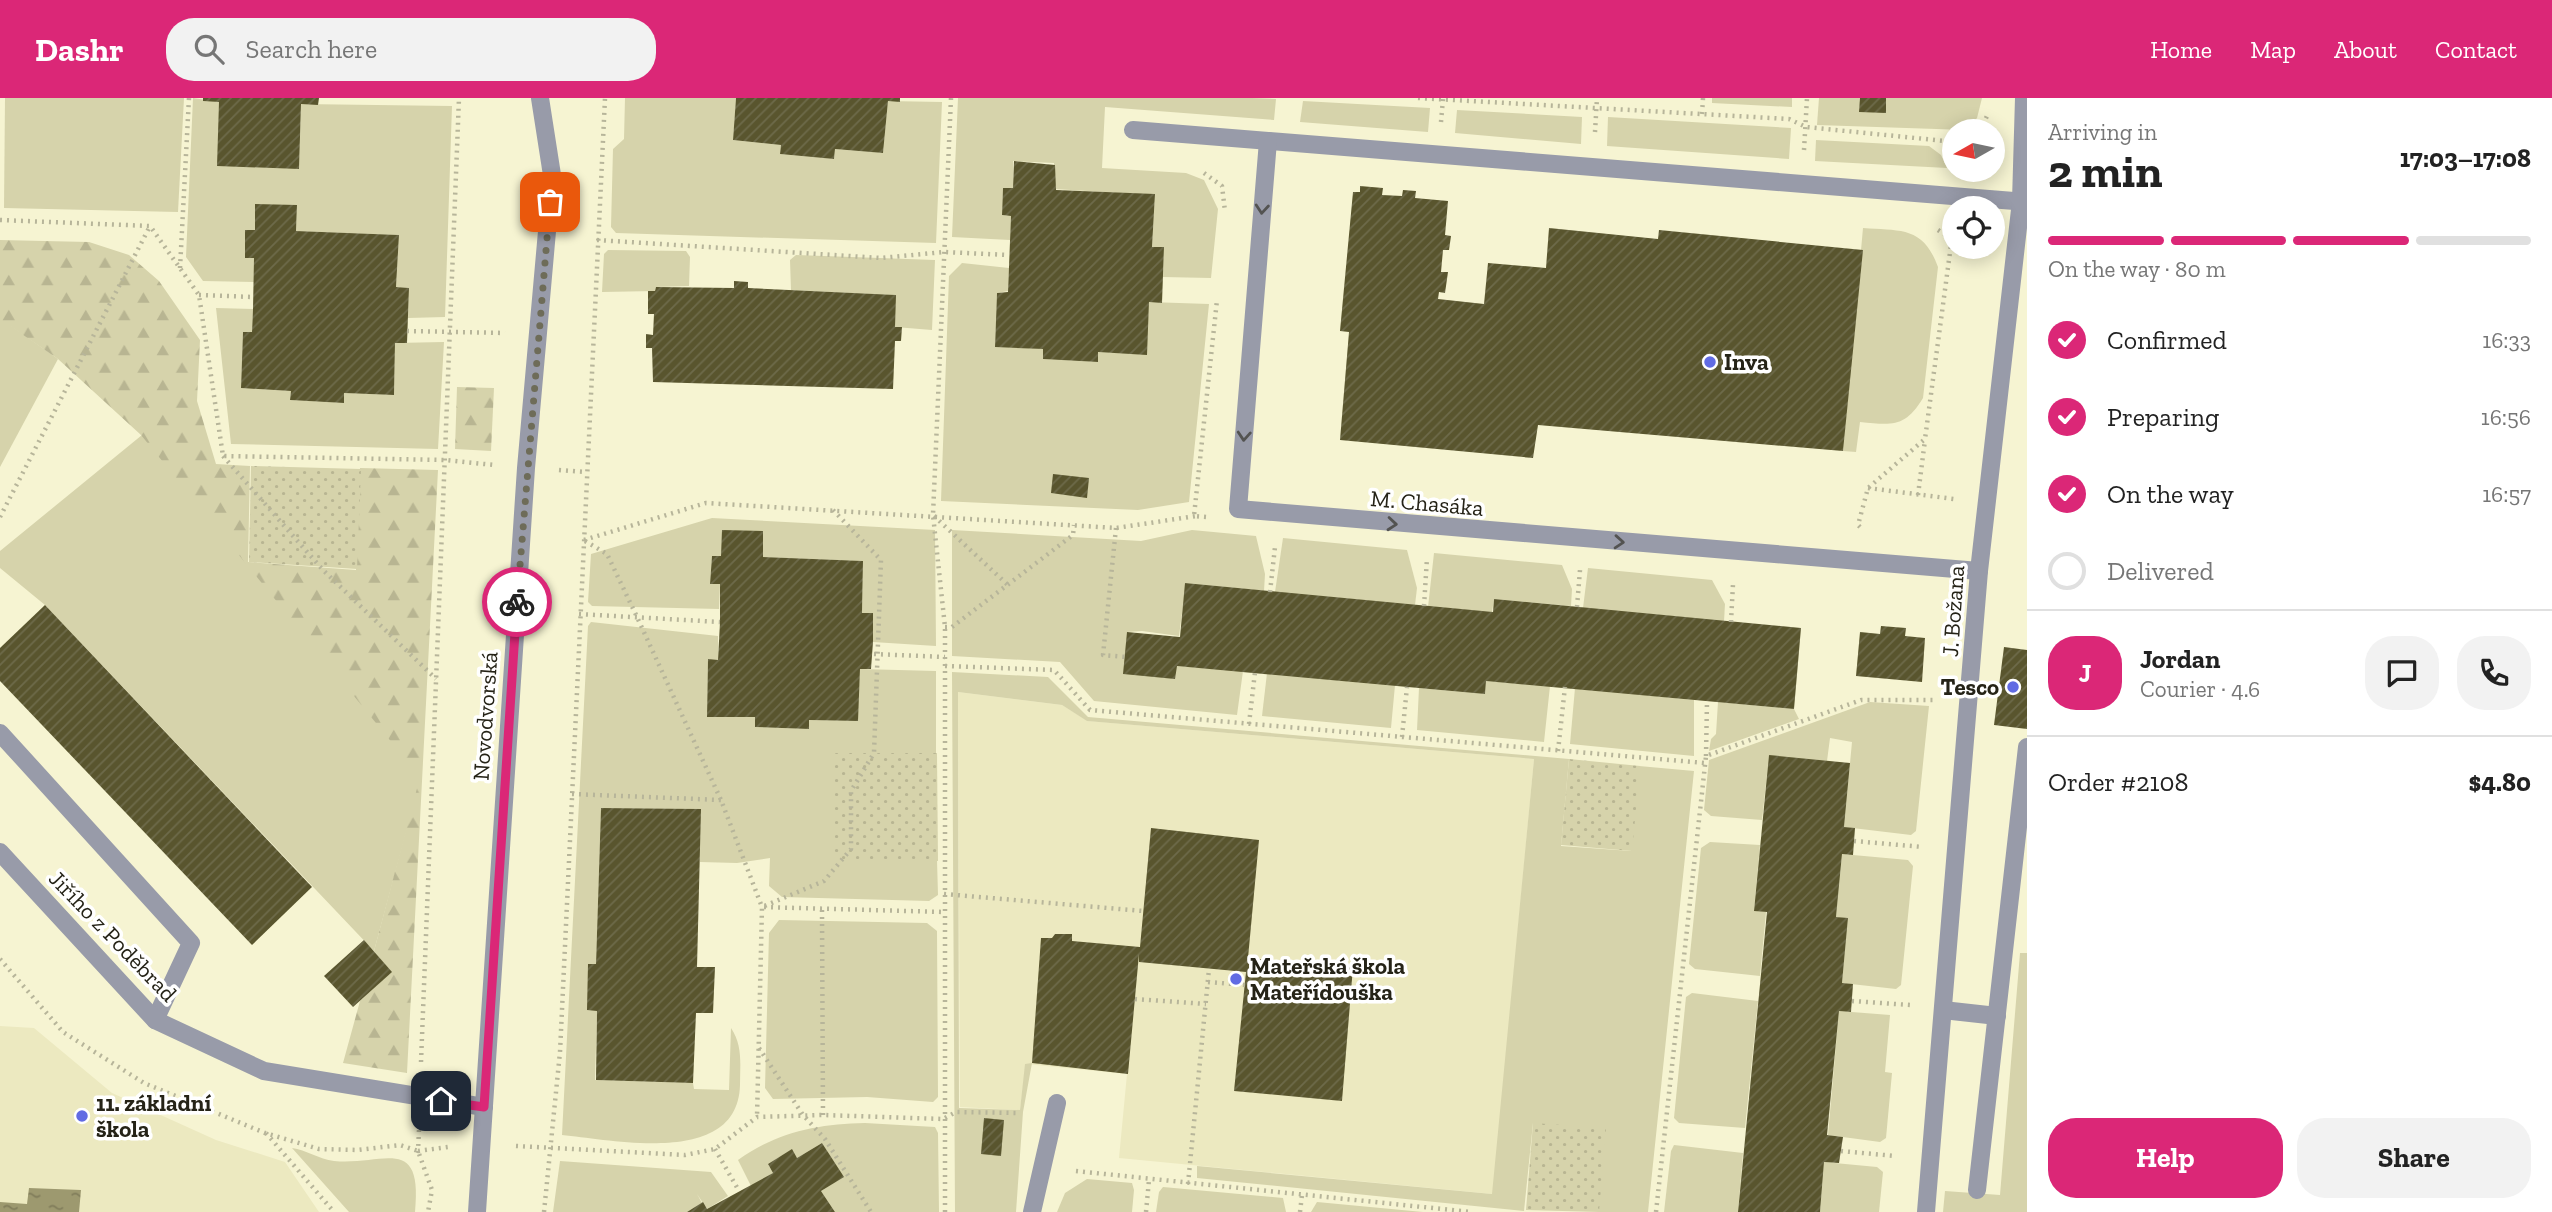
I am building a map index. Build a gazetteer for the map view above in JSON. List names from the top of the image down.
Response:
{
  "streets": {
    "street": [
      "M. Chasáka",
      "J. Božana",
      "Novodvorská",
      "Jiřího z Poděbrad"
    ]
  },
  "crossings": [
    ["M. Chasáka", "J. Božana"],
    ["Novodvorská", "Jiřího z Poděbrad"]
  ],
  "one_way": ["M. Chasáka"],
  "places": [
    "Inva",
    "Tesco",
    "Mateřská škola Mateřídouška",
    "11. základní škola"
  ],
  "north": "left",
  "page": {
    "header": "Dashr",
    "search": "Search here",
    "nav": [
      "Home",
      "Map",
      "About",
      "Contact"
    ],
    "heading": ["2 min", "Arriving in", "17:03–17:08"],
    "panel": [
      "Jordan",
      "Courier · 4.6",
      "Order #2108",
      "$4.80"
    ],
    "bar": "On the way · 80 m",
    "list": [
      ["Confirmed", "16:33"],
      ["Preparing", "16:56"],
      ["On the way", "16:57"],
      "Delivered"
    ],
    "round": "J",
    "buttons": ["Help", "Share"]
  }
}
